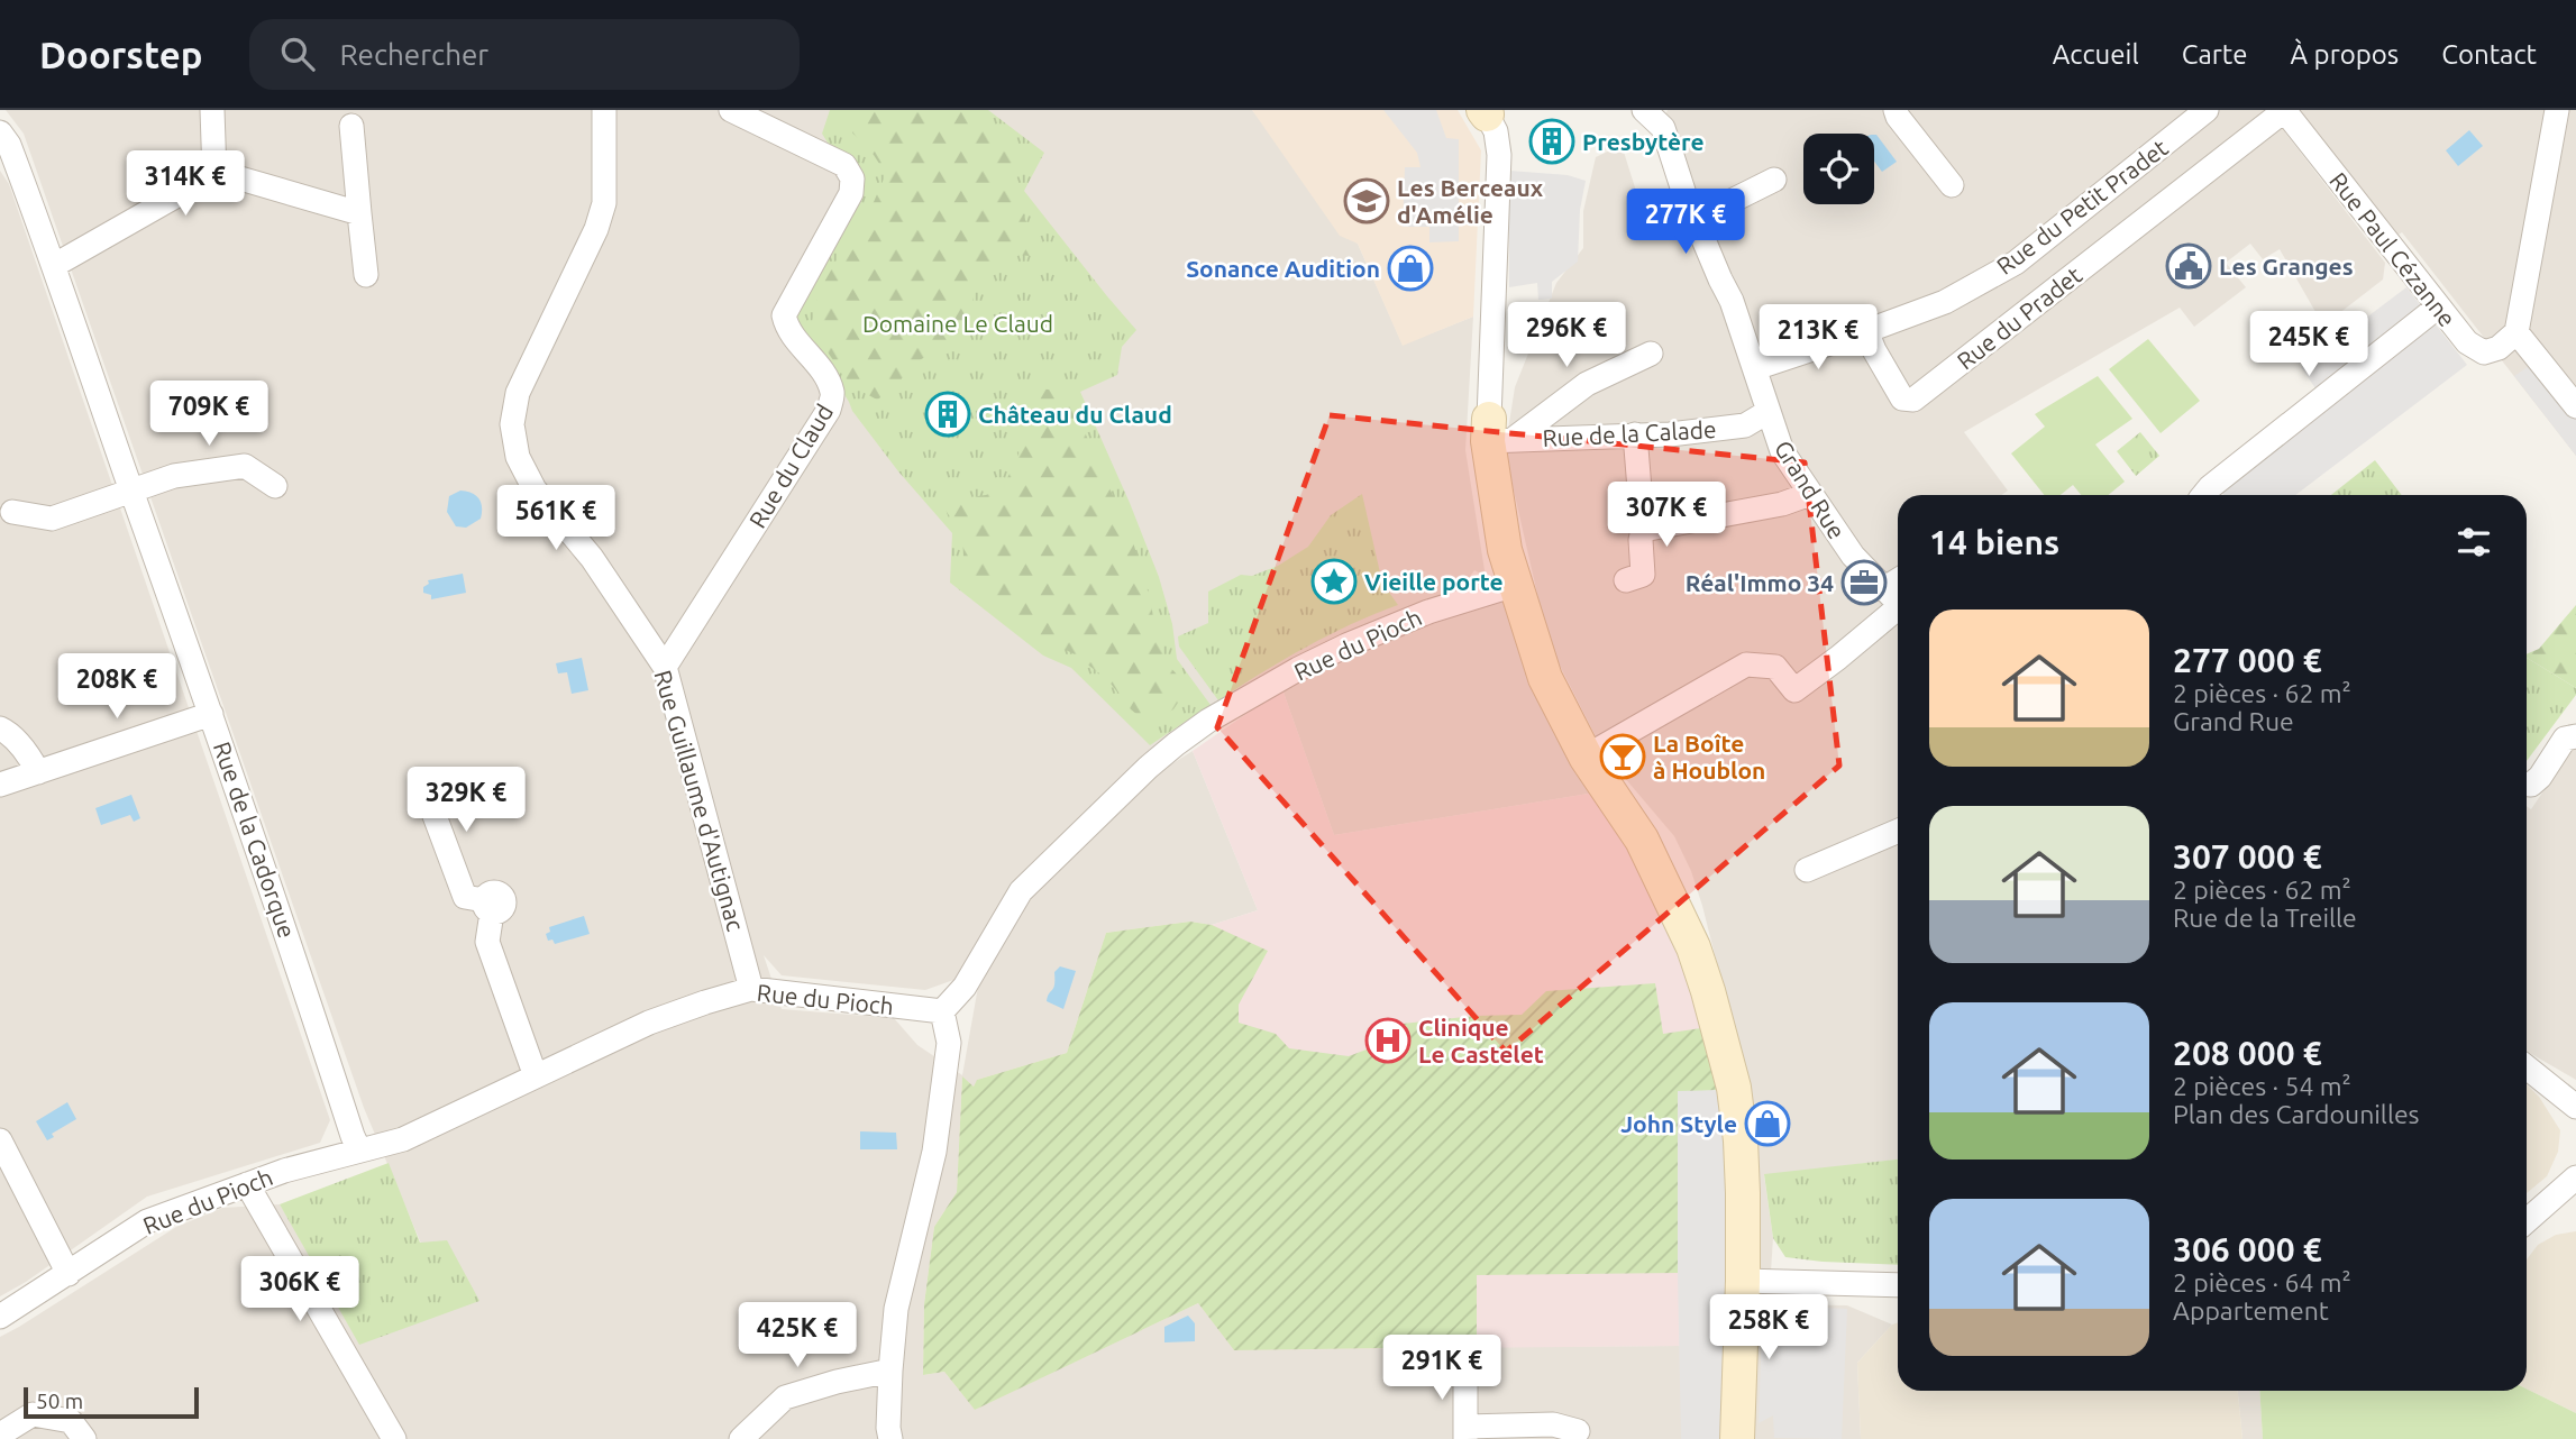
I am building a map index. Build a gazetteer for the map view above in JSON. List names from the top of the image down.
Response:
{
  "streets": {
    "street": [
      "Rue du Petit Pradet",
      "Rue Paul Cézanne",
      "Rue du Pradet",
      "Rue de la Calade",
      "Rue du Claud",
      "Grand Rue",
      "Rue du Pioch",
      "Rue Guillaume d'Autignac",
      "Rue de la Cadorque"
    ]
  },
  "crossings": [
    ["Rue du Petit Pradet", "Rue du Pradet"],
    ["Rue Paul Cézanne", "Rue du Pradet"],
    ["Rue de la Calade", "Grand Rue"],
    ["Rue du Claud", "Rue Guillaume d'Autignac"],
    ["Rue du Pioch", "Rue Guillaume d'Autignac"],
    ["Rue du Pioch", "Rue de la Cadorque"]
  ],
  "parks": ["Domaine Le Claud"],
  "places": {
    "building": ["Presbytère", "Château du Claud"],
    "school or university": ["Les Berceaux d'Amélie"],
    "public building": ["Les Granges"],
    "shop": ["Sonance Audition", "John Style"],
    "place": ["Vieille porte"],
    "office": ["Réal'Immo 34"],
    "bar": ["La Boîte à Houblon"],
    "hospital": ["Clinique Le Castelet"]
  },
  "scale_bar": "50 m",
  "page": {
    "header": "Doorstep",
    "search": "Rechercher",
    "nav": [
      "Accueil",
      "Carte",
      "À propos",
      "Contact"
    ],
    "price": [
      "314K €",
      "277K €",
      "296K €",
      "213K €",
      "245K €",
      "709K €",
      "307K €",
      "561K €",
      "208K €",
      "329K €",
      "306K €",
      "258K €",
      "425K €",
      "291K €"
    ],
    "heading": "14 biens",
    "list": [
      {
        "name": "277 000 €",
        "note": "2 pièces · 62 m² · Grand Rue"
      },
      {
        "name": "307 000 €",
        "note": "2 pièces · 62 m² · Rue de la Treille"
      },
      {
        "name": "208 000 €",
        "note": "2 pièces · 54 m² · Plan des Cardounilles"
      },
      {
        "name": "306 000 €",
        "note": "2 pièces · 64 m² · Appartement"
      }
    ],
    "scale": "50 m"
  }
}
